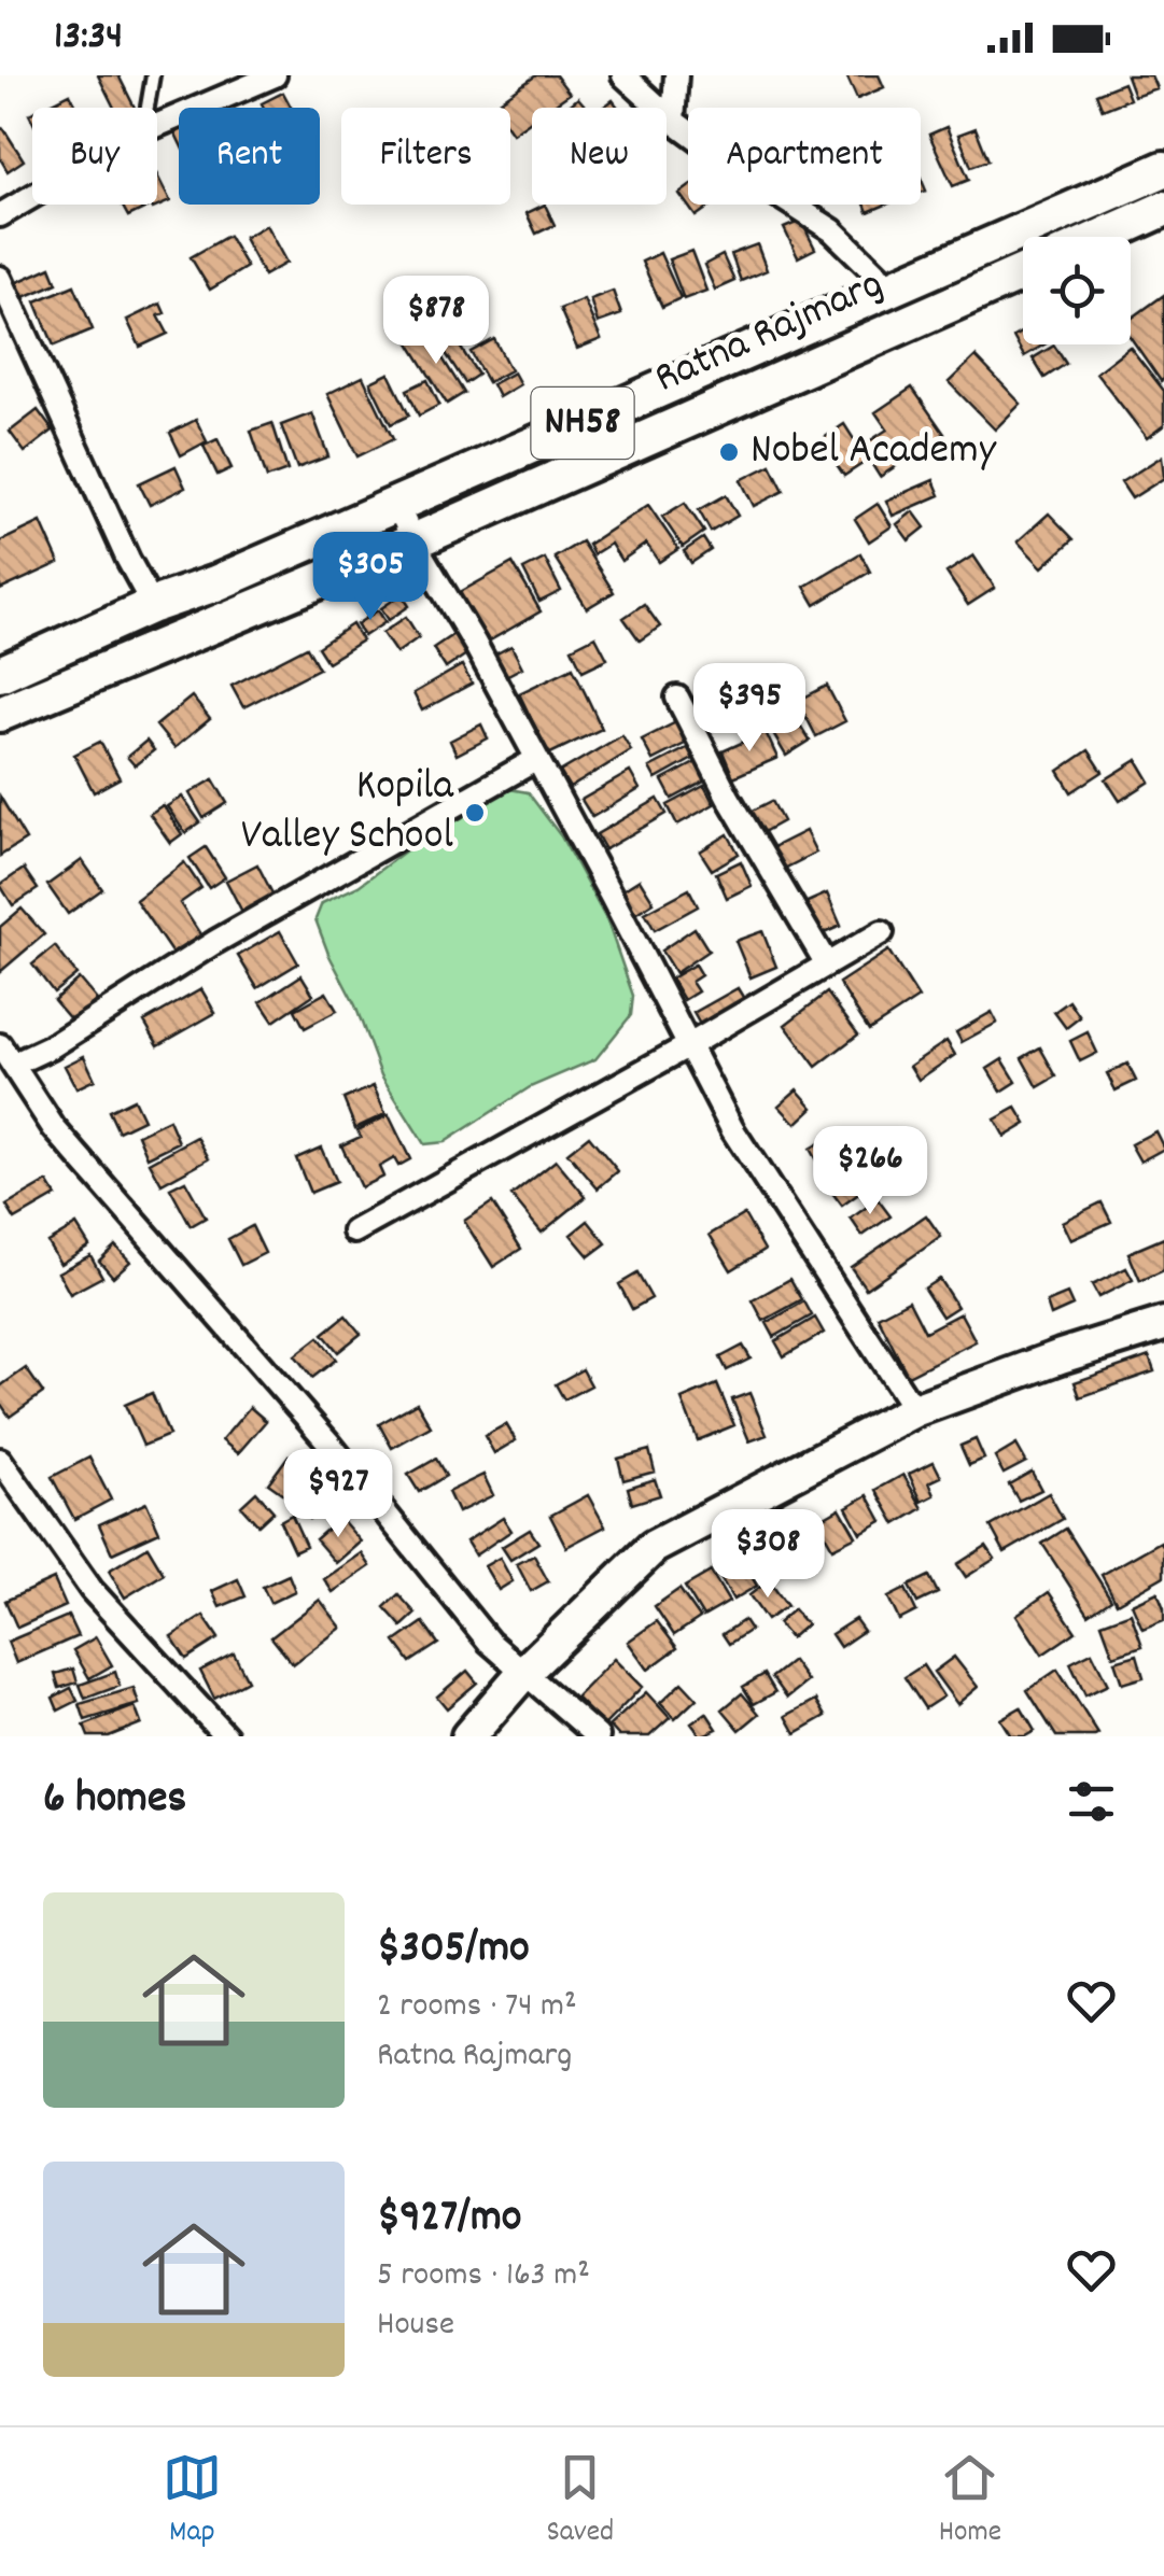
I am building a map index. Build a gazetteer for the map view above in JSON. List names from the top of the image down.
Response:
{
  "streets": {
    "main road": ["Ratna Rajmarg", "NH58"]
  },
  "places": ["Nobel Academy", "Kopila Valley School"],
  "page": {
    "status": "13:34",
    "chip": [
      "Buy",
      "Rent",
      "Filters",
      "New",
      "Apartment"
    ],
    "price": [
      "$878",
      "$305",
      "$395",
      "$266",
      "$927",
      "$308"
    ],
    "heading": "6 homes",
    "list": [
      {
        "name": "$305/mo",
        "note": "2 rooms · 74 m² · Ratna Rajmarg"
      },
      {
        "name": "$927/mo",
        "note": "5 rooms · 163 m² · House"
      }
    ],
    "tabs": ["Map", "Saved", "Home"]
  }
}
